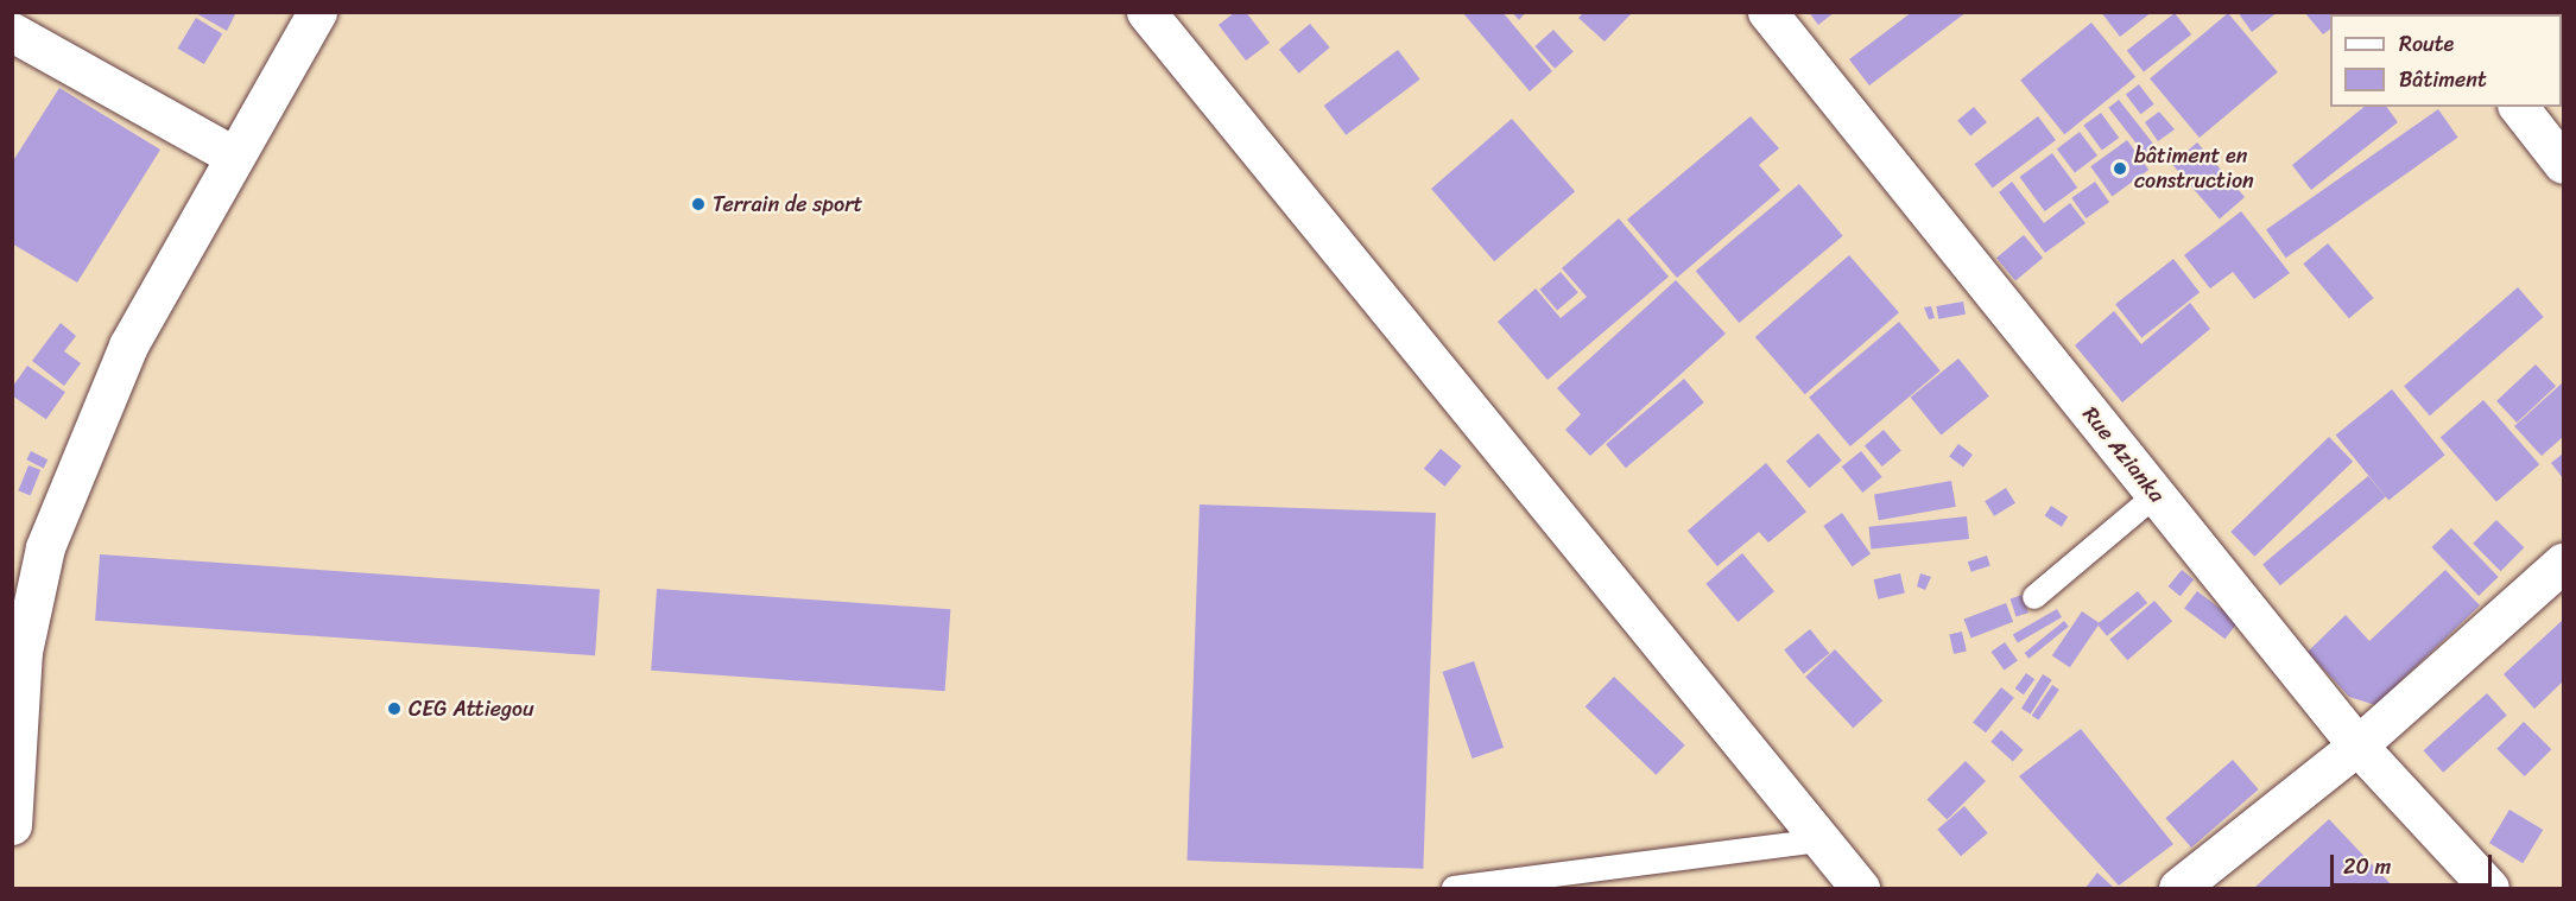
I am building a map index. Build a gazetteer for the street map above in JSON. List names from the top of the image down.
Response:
{
  "streets": {
    "street": ["Rue Azianka"]
  },
  "places": ["bâtiment en construction", "Terrain de sport", "CEG Attiegou"],
  "legend": ["Route", "Bâtiment"],
  "scale_bar": "20 m"
}
